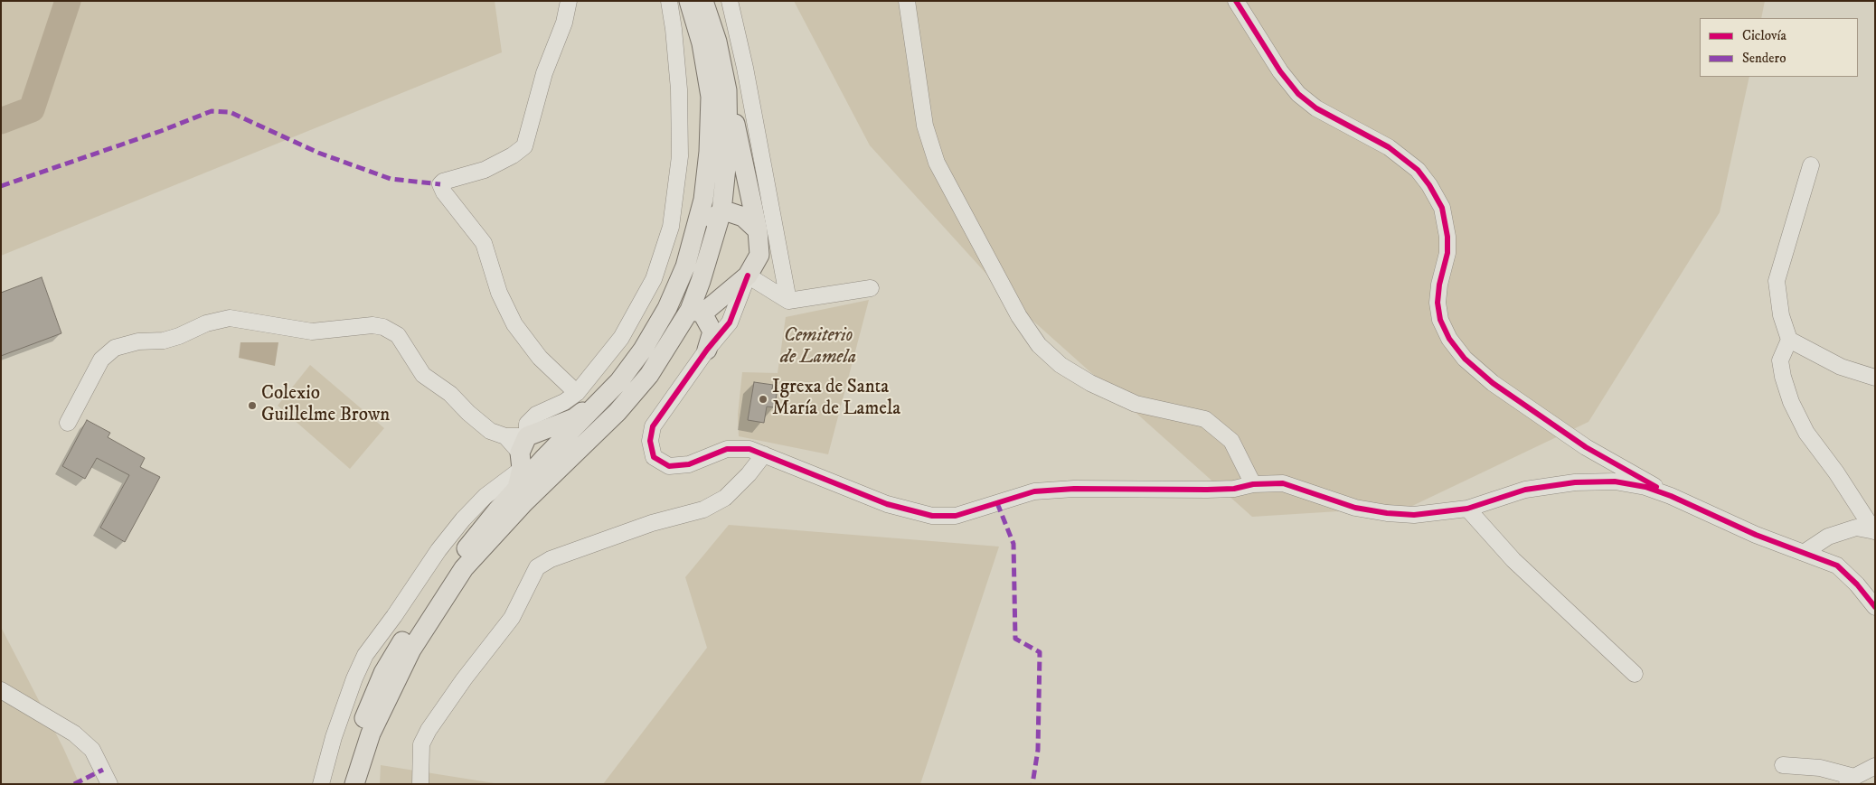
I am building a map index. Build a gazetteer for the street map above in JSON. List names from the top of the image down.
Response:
{
  "parks": ["Cemiterio de Lamela"],
  "places": ["Igrexa de Santa María de Lamela", "Colexio Guillelme Brown"],
  "legend": ["Ciclovía", "Sendero"]
}
